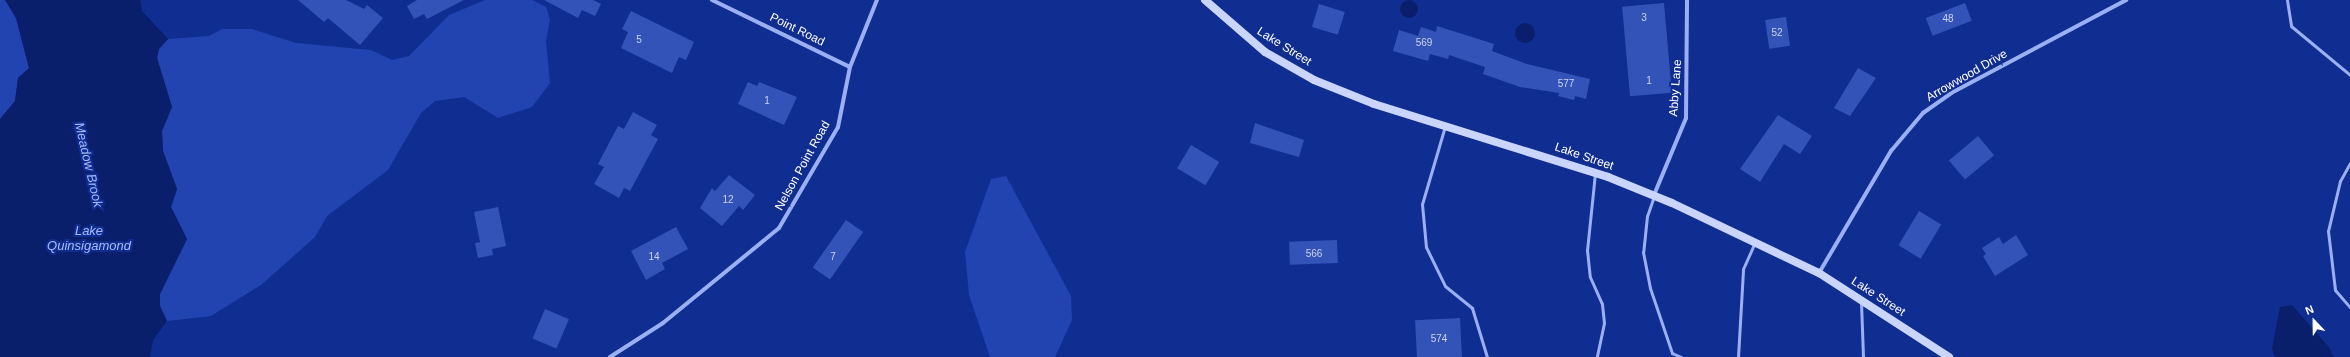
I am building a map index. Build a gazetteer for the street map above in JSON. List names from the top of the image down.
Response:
{
  "streets": {
    "main road": ["Lake Street"],
    "street": [
      "Point Road",
      "Arrowwood Drive",
      "Abby Lane",
      "Nelson Point Road"
    ]
  },
  "crossings": [
    ["Point Road", "Nelson Point Road"],
    ["Lake Street", "Arrowwood Drive"],
    ["Lake Street", "Abby Lane"]
  ],
  "water": ["Meadow Brook", "Lake Quinsigamond"],
  "house_numbers": [
    "3",
    "48",
    "52",
    "5",
    "569",
    "1",
    "577",
    "1",
    "12",
    "566",
    "14",
    "7",
    "574"
  ],
  "north": "top"
}
